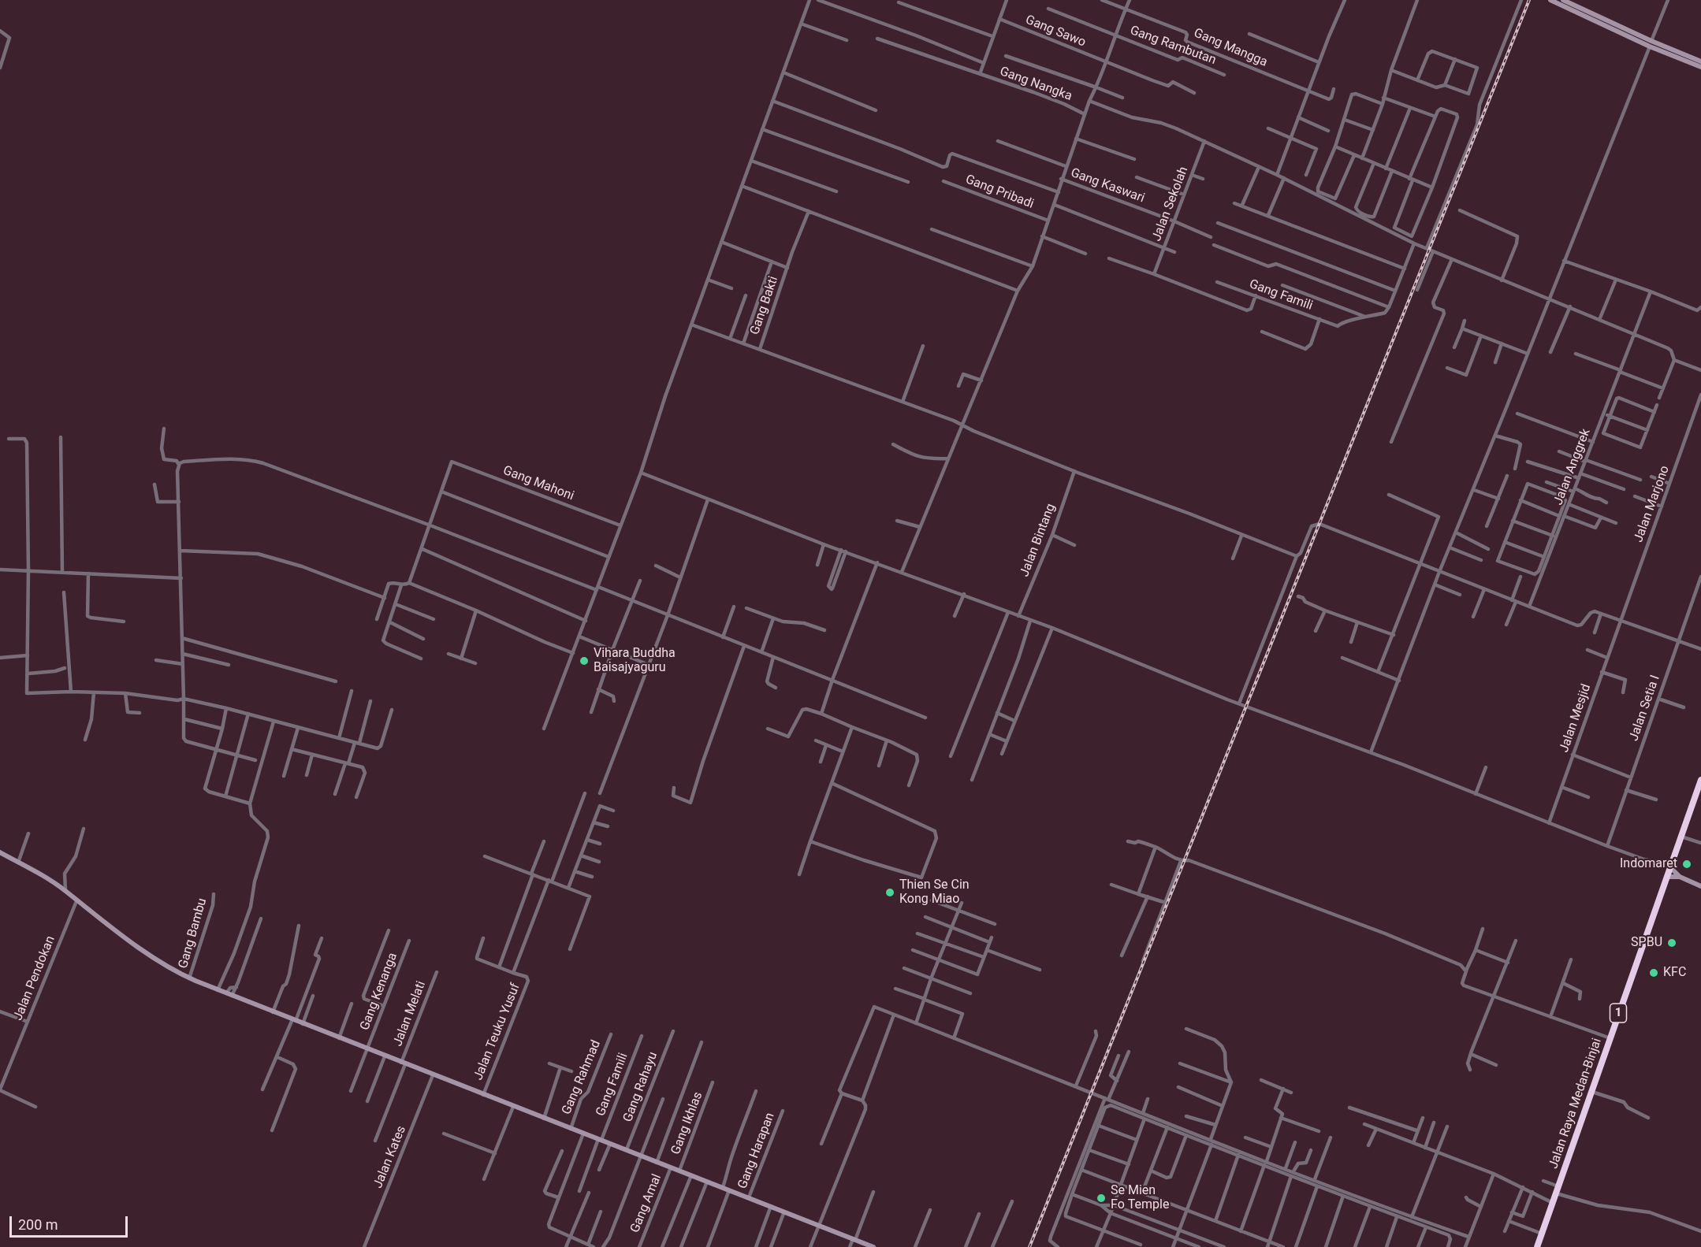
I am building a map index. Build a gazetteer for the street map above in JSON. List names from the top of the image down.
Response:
{
  "streets": {
    "highway": ["1", "Jalan Raya Medan-Binjai"],
    "street": [
      "Gang Sawo",
      "Gang Rambutan",
      "Gang Mangga",
      "Gang Nangka",
      "Gang Kaswari",
      "Gang Pribadi",
      "Jalan Sekolah",
      "Gang Famili",
      "Gang Bakti",
      "Jalan Anggrek",
      "Gang Mahoni",
      "Jalan Marjono",
      "Jalan Bintang",
      "Jalan Setia I",
      "Jalan Mesjid",
      "Gang Bambu",
      "Jalan Pendokan",
      "Gang Kenanga",
      "Jalan Melati",
      "Jalan Teuku Yusuf",
      "Gang Rahmad",
      "Gang Rahayu",
      "Gang Ikhlas",
      "Gang Harapan",
      "Jalan Kates",
      "Gang Amal"
    ]
  },
  "crossings": [
    ["Gang Kaswari", "Jalan Sekolah"],
    ["Jalan Marjono", "Jalan Mesjid"]
  ],
  "places": [
    "Vihara Buddha Baisajyaguru",
    "Indomaret",
    "Thien Se Cin Kong Miao",
    "SPBU",
    "KFC",
    "Se Mien Fo Temple"
  ],
  "scale_bar": "200 m"
}
